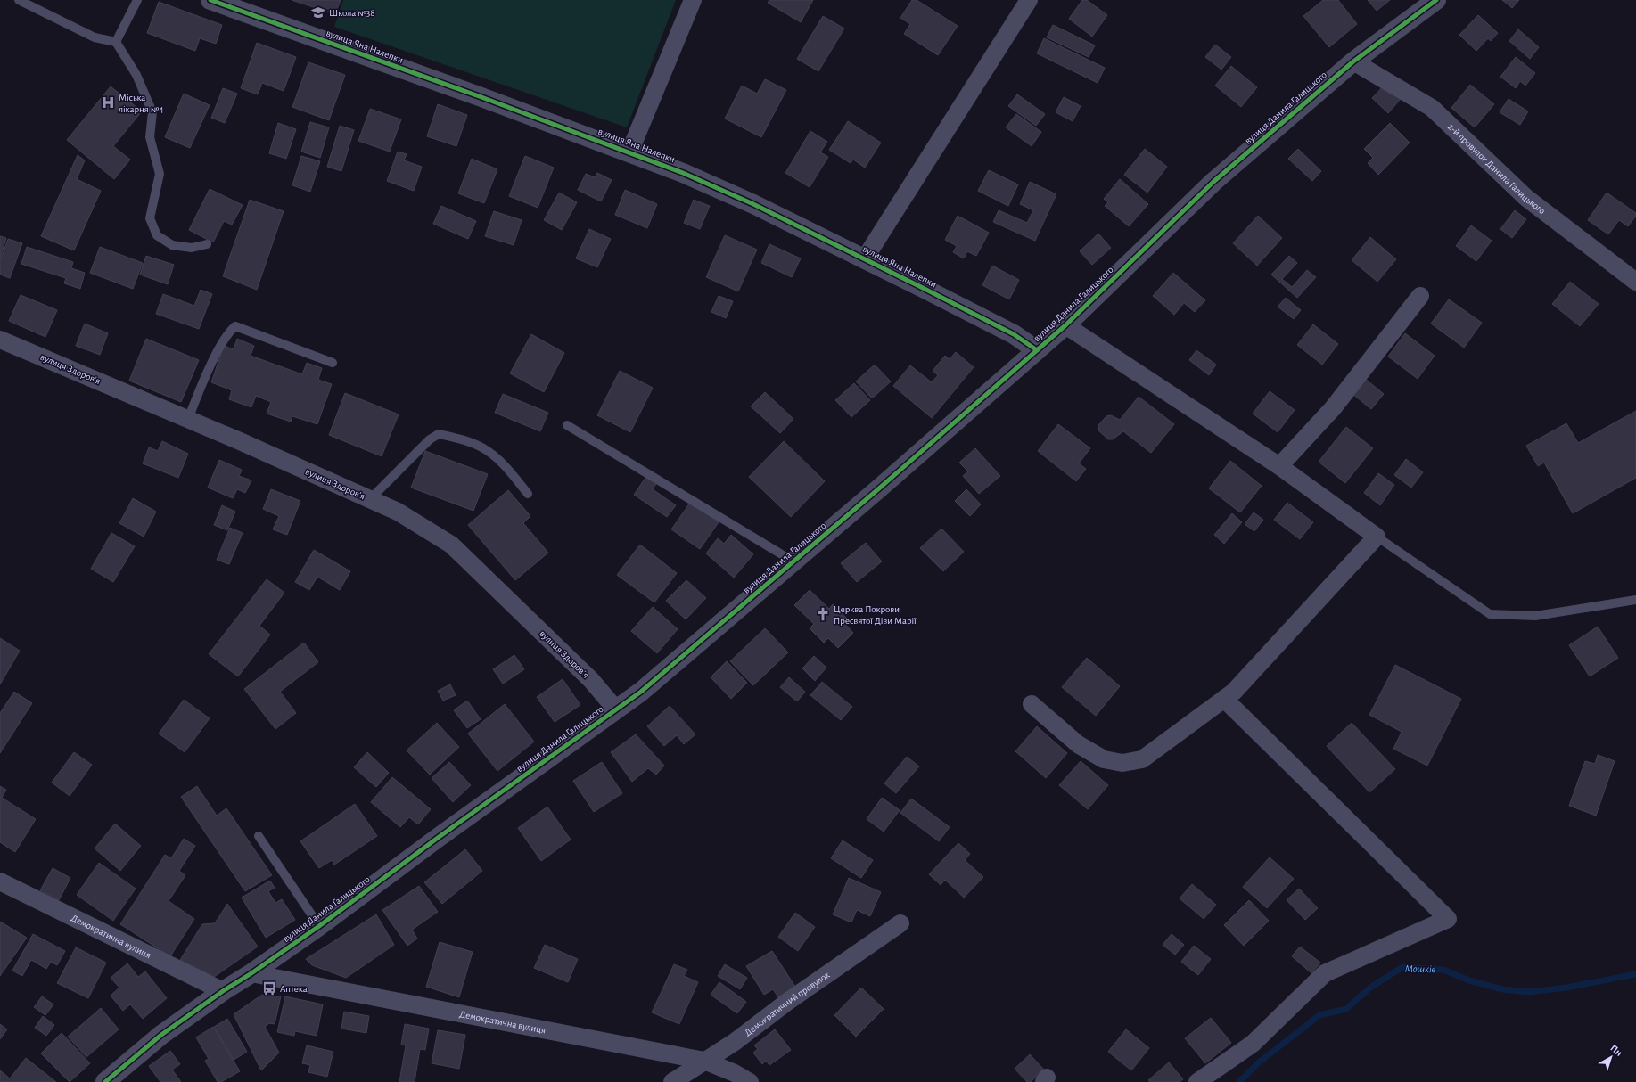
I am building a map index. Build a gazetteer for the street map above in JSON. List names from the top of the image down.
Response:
{
  "streets": {
    "street": [
      "вулиця Яна Налепки",
      "вулиця Данила Галицького",
      "2-й провулок Данила Галицького",
      "вулиця Здоровʼя",
      "Демократична вулиця",
      "Демократичний провулок"
    ]
  },
  "crossings": [
    ["вулиця Яна Налепки", "вулиця Данила Галицького"],
    ["вулиця Данила Галицького", "2-й провулок Данила Галицького"],
    ["вулиця Данила Галицького", "вулиця Здоровʼя"],
    ["вулиця Данила Галицького", "Демократична вулиця"],
    ["Демократична вулиця", "Демократичний провулок"]
  ],
  "water": ["Мошків"],
  "places": {
    "school or university": ["Школа №38"],
    "hospital": ["Міська лікарня №4"],
    "church": ["Церква Покрови Пресвятої Діви Марії"],
    "bus stop": ["Аптека"]
  },
  "north": "top right"
}
